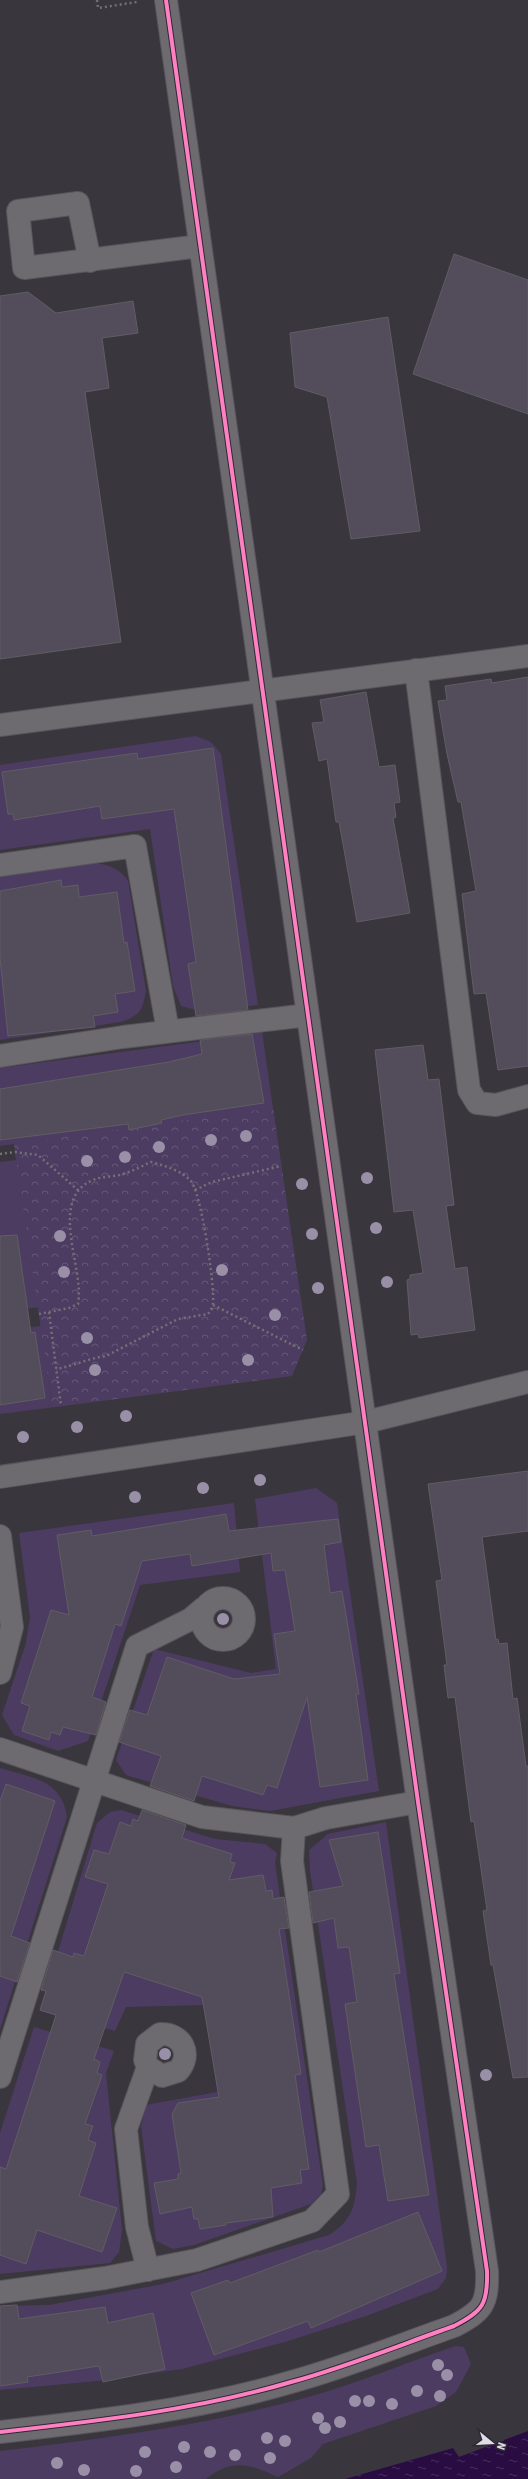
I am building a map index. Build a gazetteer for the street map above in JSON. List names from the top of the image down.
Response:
{
  "north": "right"
}
